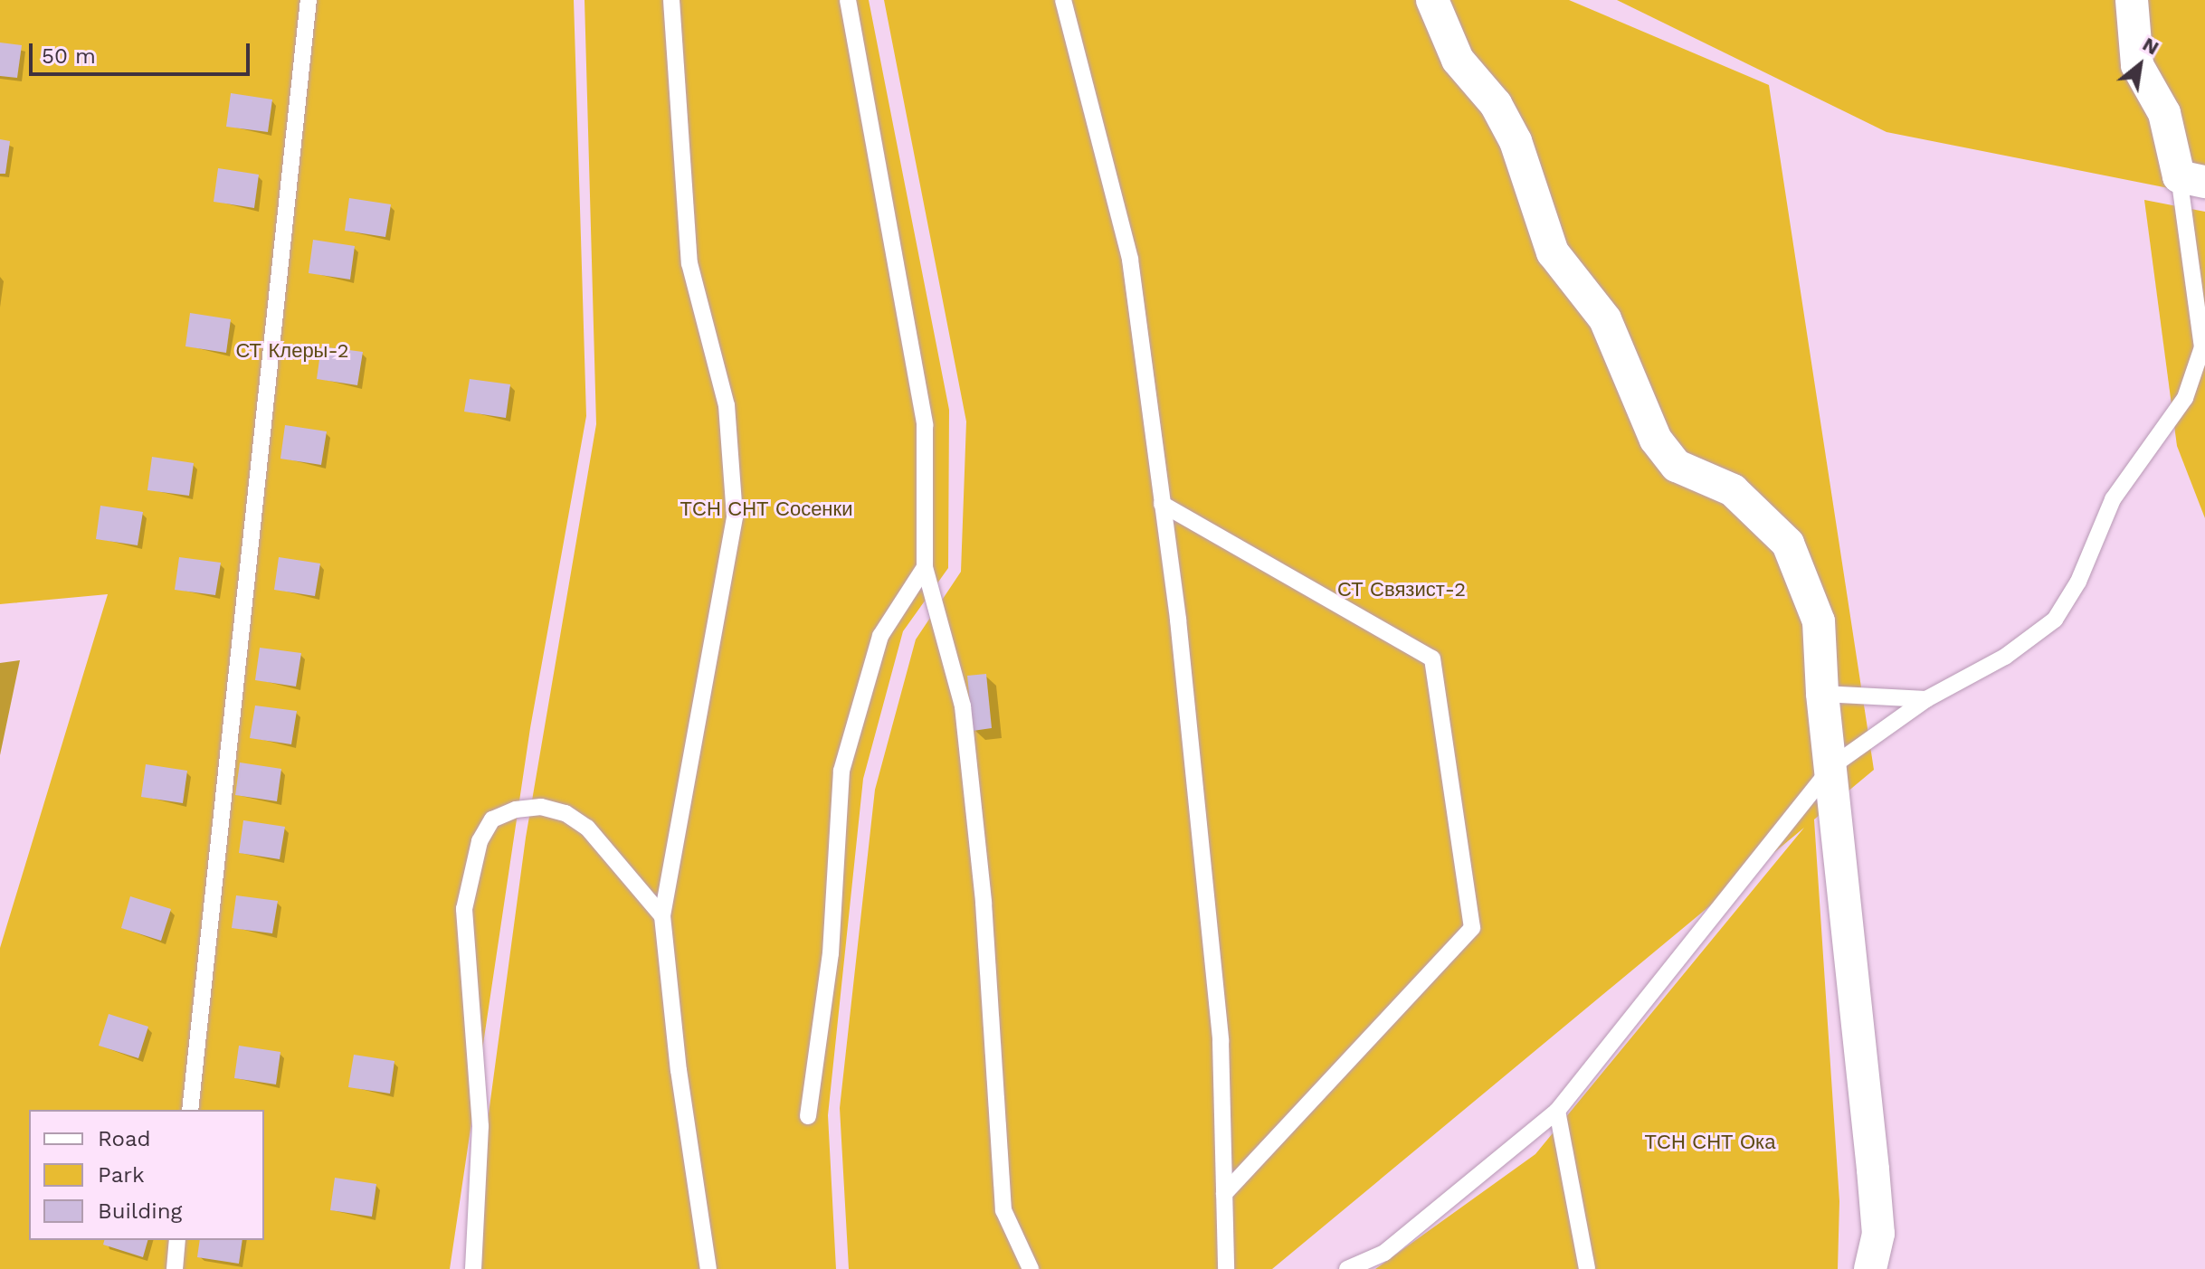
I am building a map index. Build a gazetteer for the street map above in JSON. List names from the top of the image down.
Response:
{
  "parks": [
    "СТ Клеры-2",
    "ТСН СНТ Сосенки",
    "СТ Связист-2",
    "ТСН СНТ Ока"
  ],
  "legend": ["Road", "Park", "Building"],
  "scale_bar": "50 m",
  "north": "top right"
}
